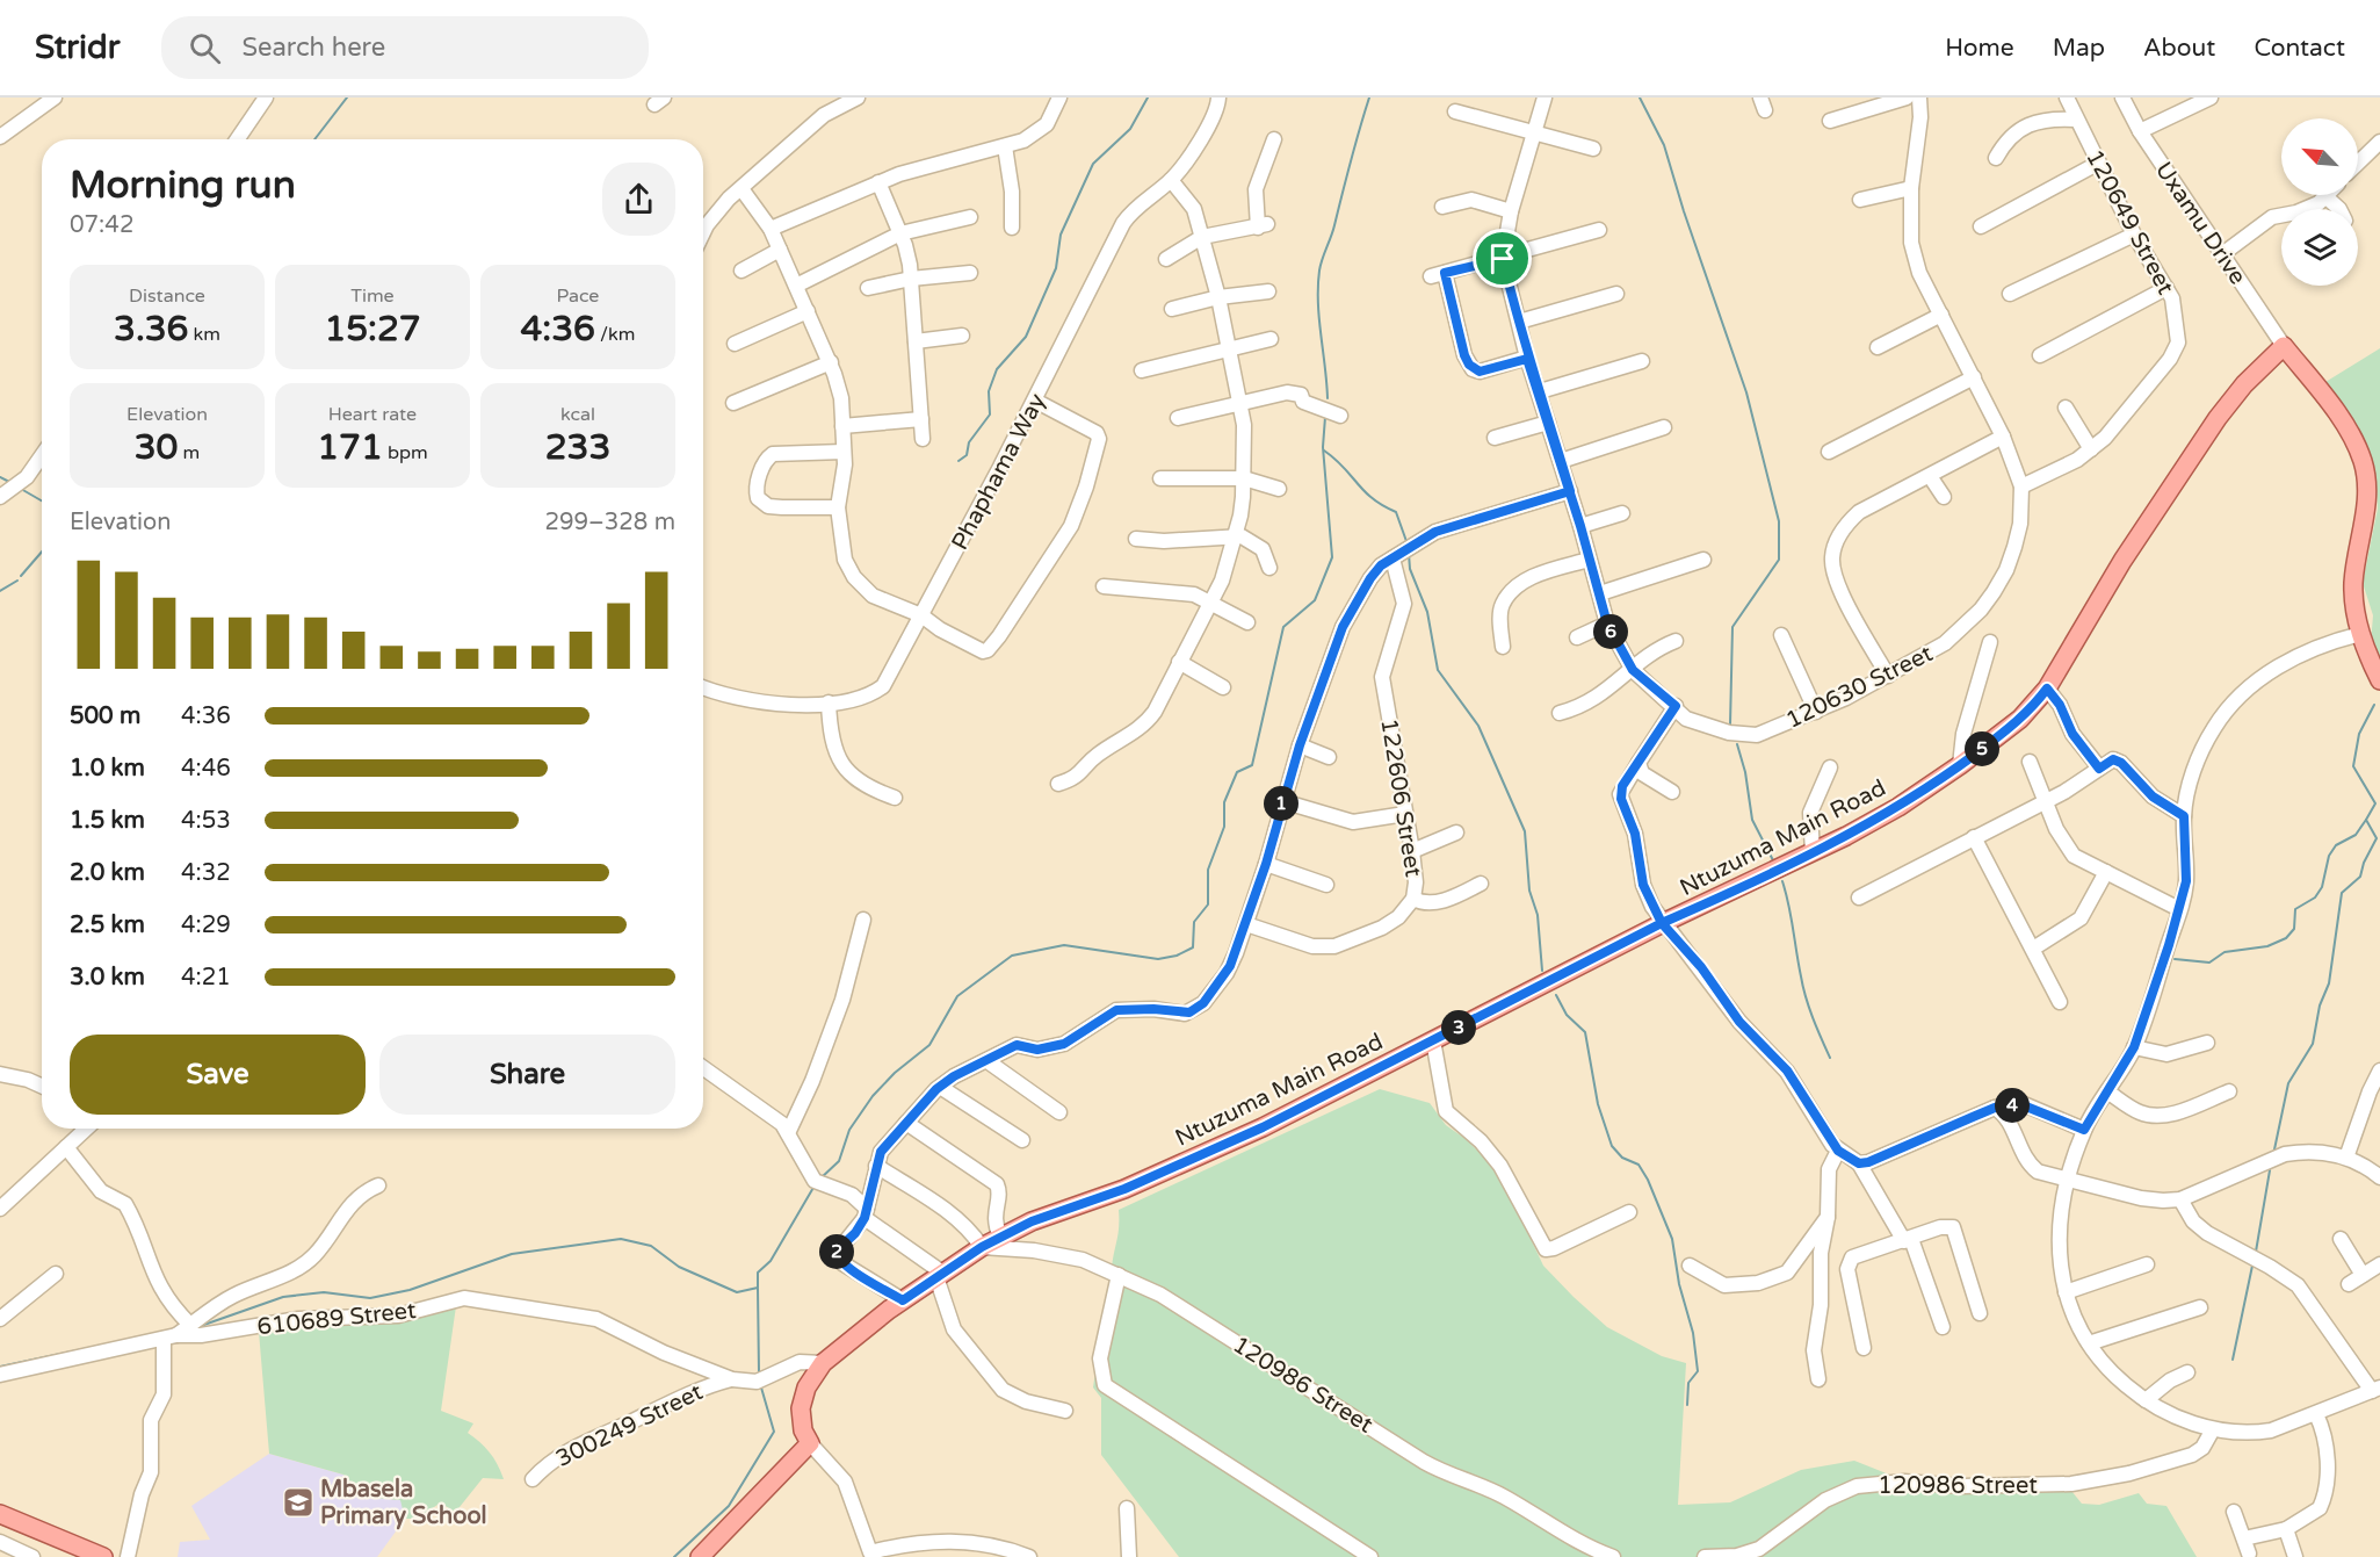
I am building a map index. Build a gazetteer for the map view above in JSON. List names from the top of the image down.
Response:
{
  "streets": {
    "main road": ["Ntuzuma Main Road"],
    "street": [
      "120649 Street",
      "Uxamu Drive",
      "Phaphama Way",
      "120630 Street",
      "122606 Street",
      "610689 Street",
      "120986 Street",
      "300249 Street"
    ]
  },
  "crossings": [
    ["120649 Street", "120630 Street"],
    ["Uxamu Drive", "Ntuzuma Main Road"],
    ["Ntuzuma Main Road", "610689 Street"],
    ["Ntuzuma Main Road", "120986 Street"],
    ["610689 Street", "300249 Street"]
  ],
  "places": {
    "school or university": ["Mbasela Primary School"]
  },
  "north": "top left",
  "page": {
    "header": "Stridr",
    "search": "Search here",
    "nav": [
      "Home",
      "Map",
      "About",
      "Contact"
    ],
    "heading": ["Morning run", "07:42"],
    "stats": [
      ["Distance", "3.36 km"],
      ["Time", "15:27"],
      ["Pace", "4:36 /km"],
      ["Elevation", "30 m"],
      ["Heart rate", "171 bpm"],
      ["kcal", "233"]
    ],
    "chart": ["Elevation", "299–328 m"],
    "pins": [
      "6",
      "5",
      "1",
      "3",
      "4",
      "2"
    ],
    "list": [
      {
        "name": "500 m",
        "note": "4:36"
      },
      {
        "name": "1.0 km",
        "note": "4:46"
      },
      {
        "name": "1.5 km",
        "note": "4:53"
      },
      {
        "name": "2.0 km",
        "note": "4:32"
      },
      {
        "name": "2.5 km",
        "note": "4:29"
      },
      {
        "name": "3.0 km",
        "note": "4:21"
      }
    ],
    "buttons": ["Save", "Share"]
  }
}
